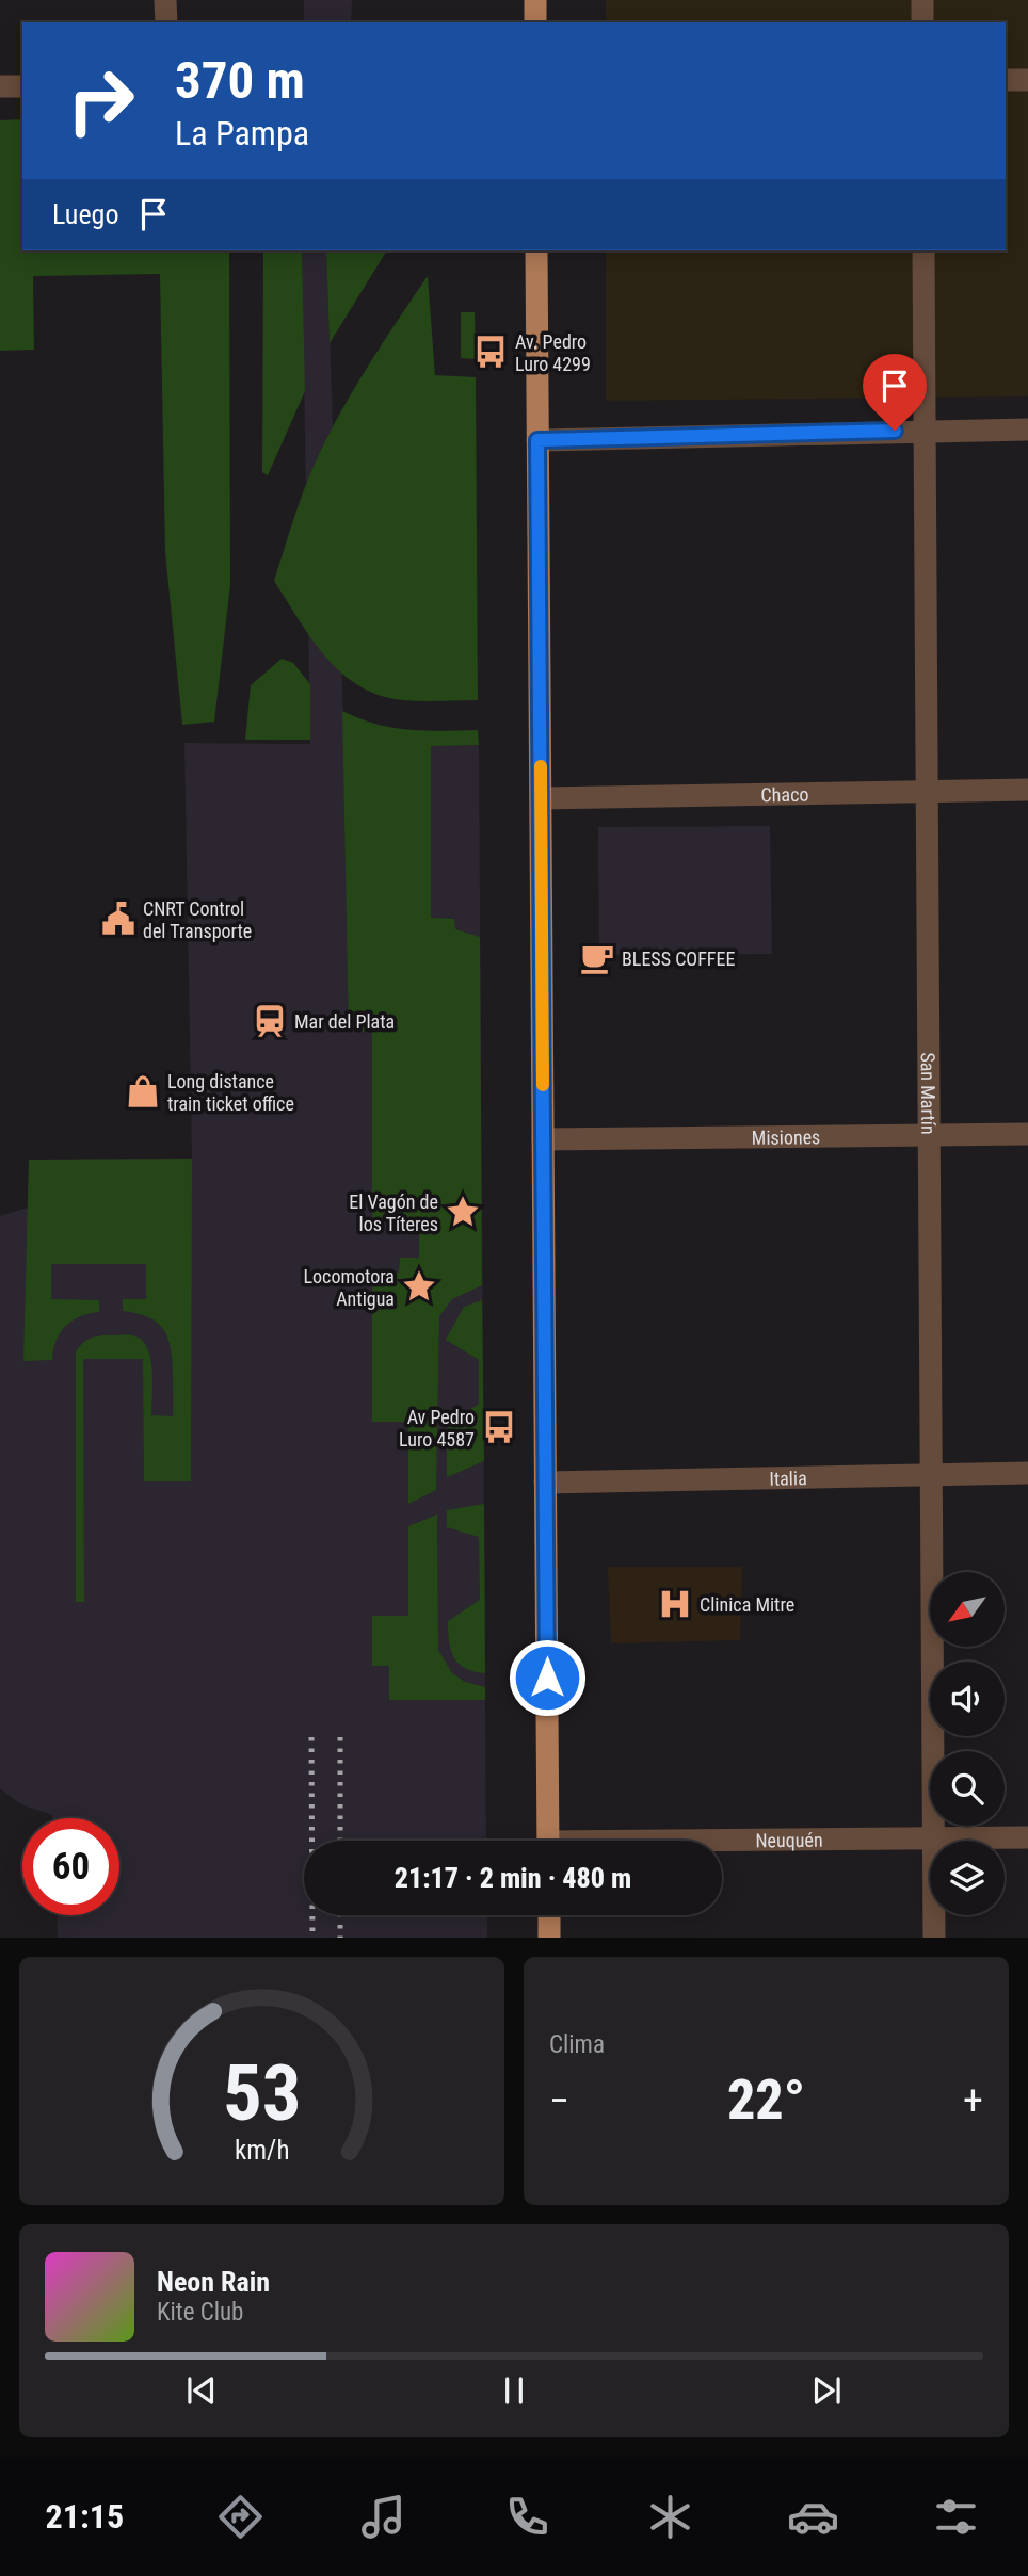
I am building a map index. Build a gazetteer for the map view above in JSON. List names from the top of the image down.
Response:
{
  "streets": {
    "street": [
      "Chaco",
      "San Martín",
      "Misiones",
      "Italia",
      "Neuquén"
    ]
  },
  "crossings": [
    ["Chaco", "San Martín"],
    ["San Martín", "Misiones"],
    ["San Martín", "Italia"],
    ["San Martín", "Neuquén"]
  ],
  "places": {
    "bus stop": ["Av. Pedro Luro 4299", "Av Pedro Luro 4587"],
    "public building": ["CNRT Control del Transporte"],
    "cafe": ["BLESS COFFEE"],
    "station": ["Mar del Plata"],
    "shop": ["Long distance train ticket office"],
    "place": ["El Vagón de los Títeres", "Locomotora Antigua"],
    "hospital": ["Clinica Mitre"]
  },
  "north": "bottom left",
  "page": {
    "turn": ["370 m", "La Pampa"],
    "then": "Luego",
    "limit": "60",
    "trip": "21:17 · 2 min · 480 m",
    "tile": "Clima",
    "heat": ["−", "22°", "+"],
    "song": ["Neon Rain", "Kite Club"],
    "tabs": "21:15",
    "gauge": ["53", "km/h"]
  }
}
